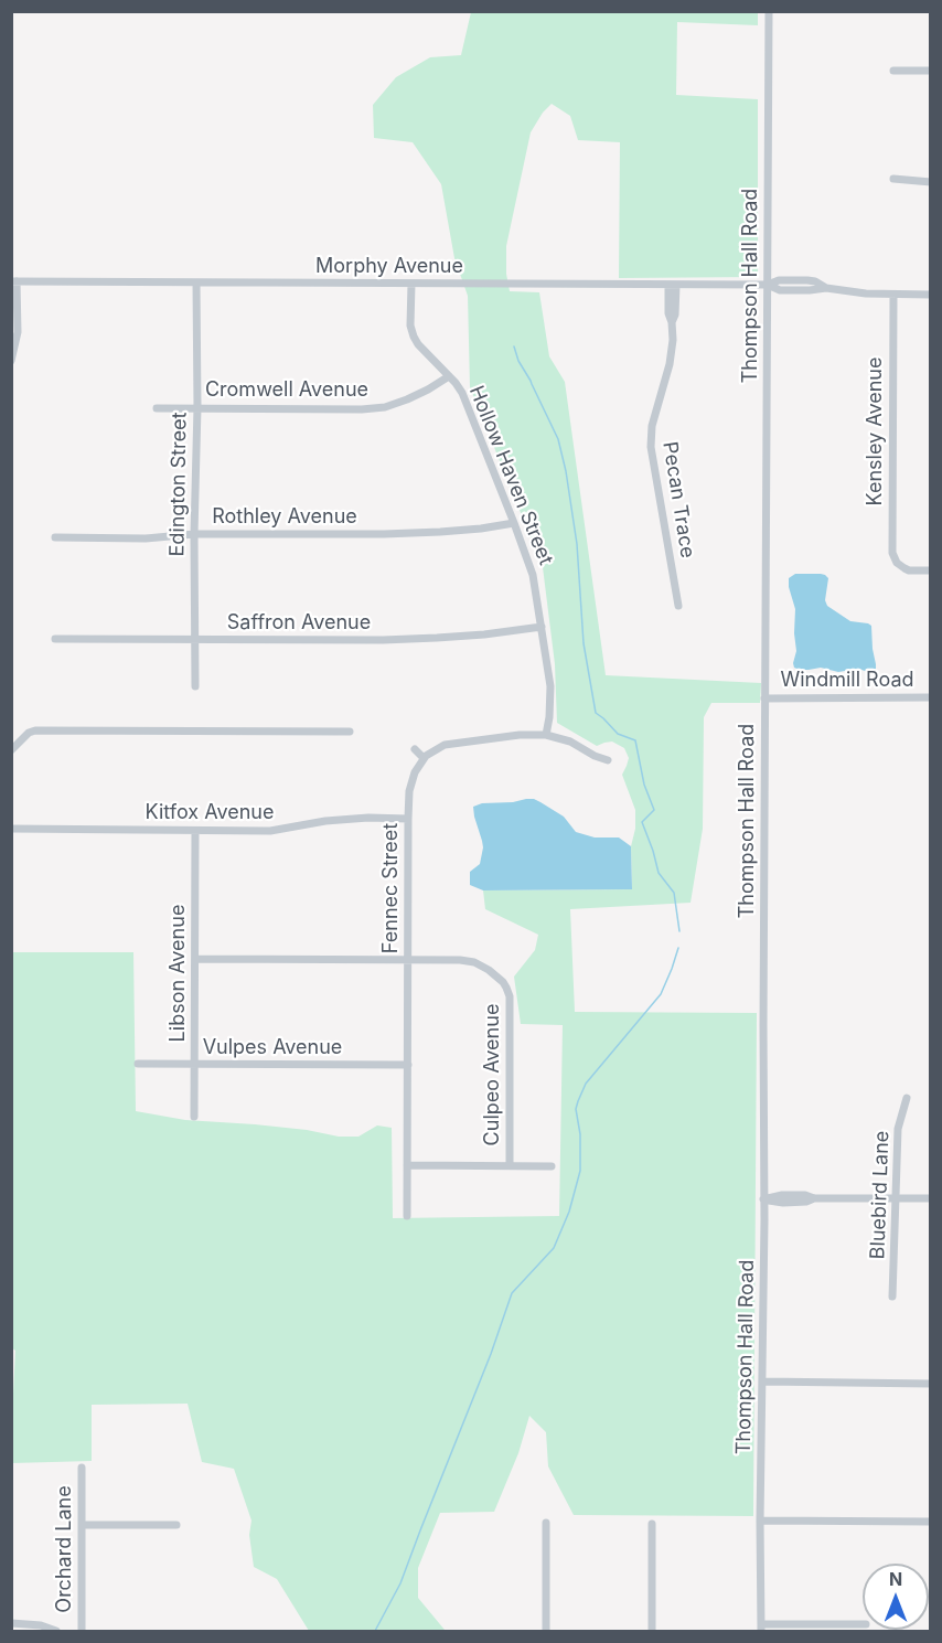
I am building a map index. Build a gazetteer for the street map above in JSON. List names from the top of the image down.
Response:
{
  "streets": {
    "street": [
      "Morphy Avenue",
      "Thompson Hall Road",
      "Cromwell Avenue",
      "Kensley Avenue",
      "Hollow Haven Street",
      "Edington Street",
      "Pecan Trace",
      "Rothley Avenue",
      "Saffron Avenue",
      "Windmill Road",
      "Kitfox Avenue",
      "Fennec Street",
      "Libson Avenue",
      "Vulpes Avenue",
      "Culpeo Avenue",
      "Bluebird Lane",
      "Orchard Lane"
    ]
  },
  "crossings": [
    ["Morphy Avenue", "Thompson Hall Road"],
    ["Morphy Avenue", "Kensley Avenue"],
    ["Morphy Avenue", "Hollow Haven Street"],
    ["Morphy Avenue", "Edington Street"],
    ["Morphy Avenue", "Pecan Trace"],
    ["Thompson Hall Road", "Windmill Road"],
    ["Cromwell Avenue", "Hollow Haven Street"],
    ["Cromwell Avenue", "Edington Street"],
    ["Hollow Haven Street", "Rothley Avenue"],
    ["Hollow Haven Street", "Saffron Avenue"],
    ["Edington Street", "Rothley Avenue"],
    ["Edington Street", "Saffron Avenue"],
    ["Kitfox Avenue", "Fennec Street"],
    ["Kitfox Avenue", "Libson Avenue"],
    ["Fennec Street", "Vulpes Avenue"],
    ["Fennec Street", "Culpeo Avenue"],
    ["Libson Avenue", "Vulpes Avenue"],
    ["Libson Avenue", "Culpeo Avenue"]
  ],
  "north": "top"
}
